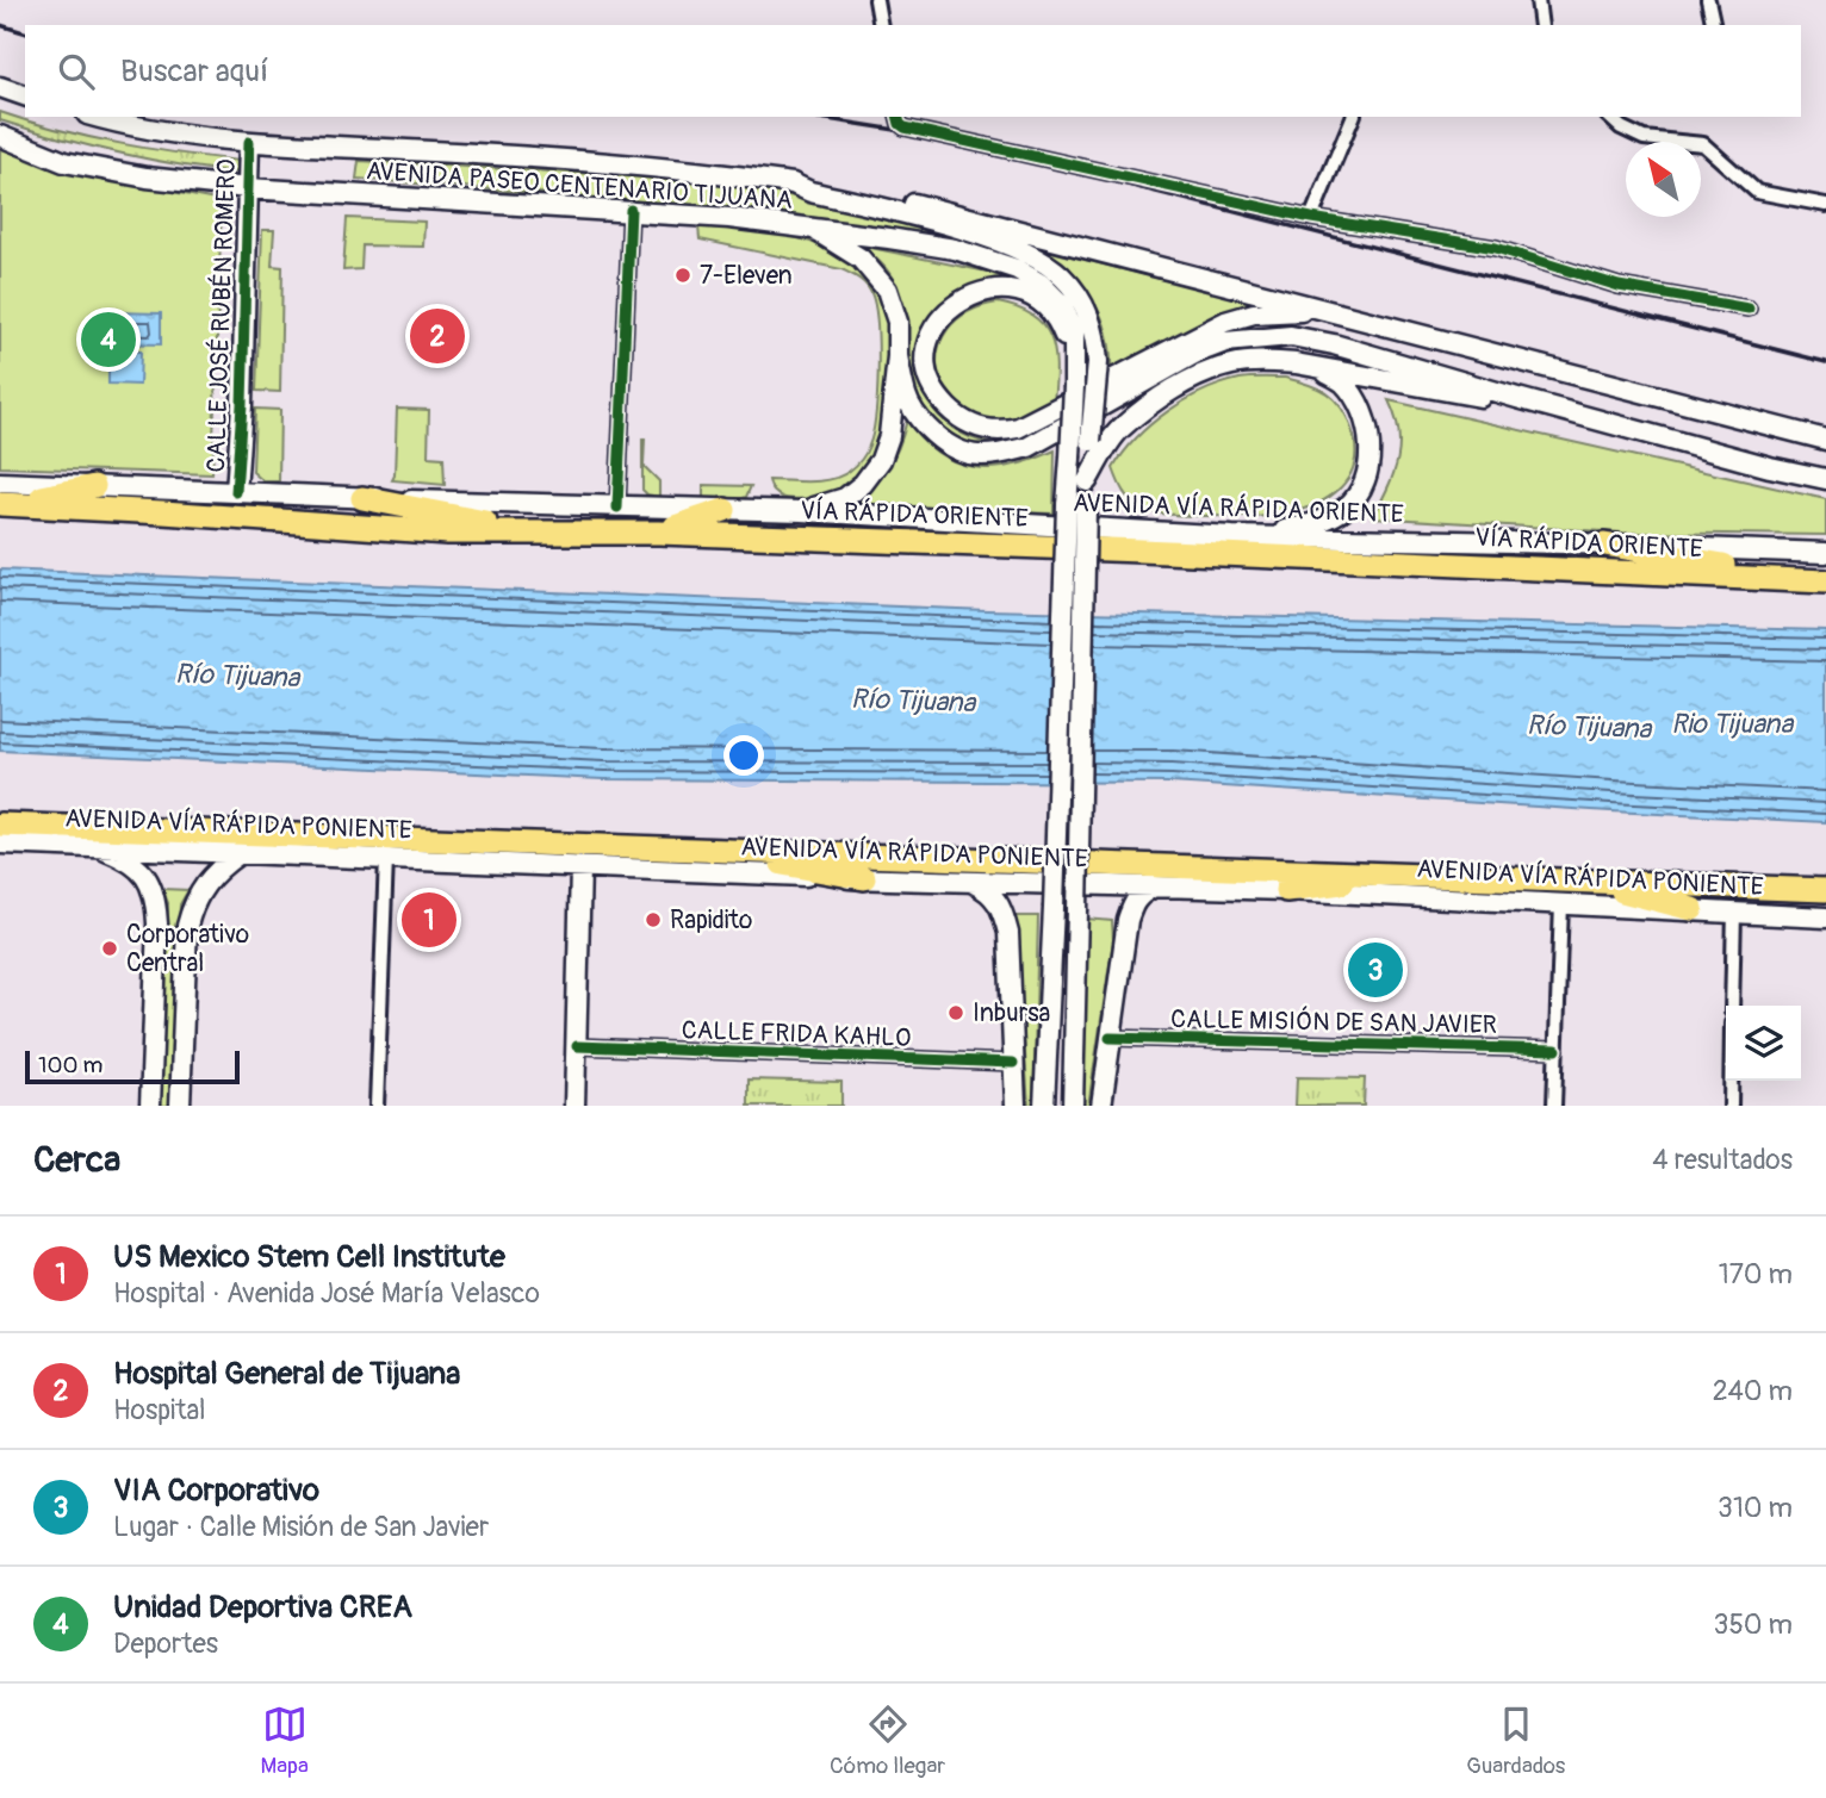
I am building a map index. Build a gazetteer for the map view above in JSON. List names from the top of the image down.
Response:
{
  "streets": {
    "highway": ["VÍA RÁPIDA ORIENTE", "AVENIDA VÍA RÁPIDA PONIENTE"],
    "main road": ["AVENIDA PASEO CENTENARIO TIJUANA", "CALLE JOSÉ RUBÉN ROMERO", "AVENIDA VÍA RÁPIDA ORIENTE"],
    "street": ["CALLE MISIÓN DE SAN JAVIER", "CALLE FRIDA KAHLO"]
  },
  "crossings": [
    ["AVENIDA PASEO CENTENARIO TIJUANA", "CALLE JOSÉ RUBÉN ROMERO"],
    ["CALLE JOSÉ RUBÉN ROMERO", "AVENIDA VÍA RÁPIDA ORIENTE"]
  ],
  "water": ["Río Tijuana", "Rio Tijuana"],
  "places": [
    "7-Eleven",
    "Rapidito",
    "Corporativo Central",
    "Inbursa"
  ],
  "scale_bar": "100 m",
  "north": "top left",
  "page": {
    "search": "Buscar aquí",
    "pins": [
      "2",
      "4",
      "1",
      "3"
    ],
    "scale": "100 m",
    "heading": ["Cerca", "4 resultados"],
    "list": [
      {
        "mark": "1",
        "name": "US Mexico Stem Cell Institute",
        "note": "Hospital · Avenida José María Velasco",
        "value": "170 m"
      },
      {
        "mark": "2",
        "name": "Hospital General de Tijuana",
        "note": "Hospital",
        "value": "240 m"
      },
      {
        "mark": "3",
        "name": "VIA Corporativo",
        "note": "Lugar · Calle Misión de San Javier",
        "value": "310 m"
      },
      {
        "mark": "4",
        "name": "Unidad Deportiva CREA",
        "note": "Deportes",
        "value": "350 m"
      }
    ],
    "nav": ["Mapa", "Cómo llegar", "Guardados"]
  }
}
